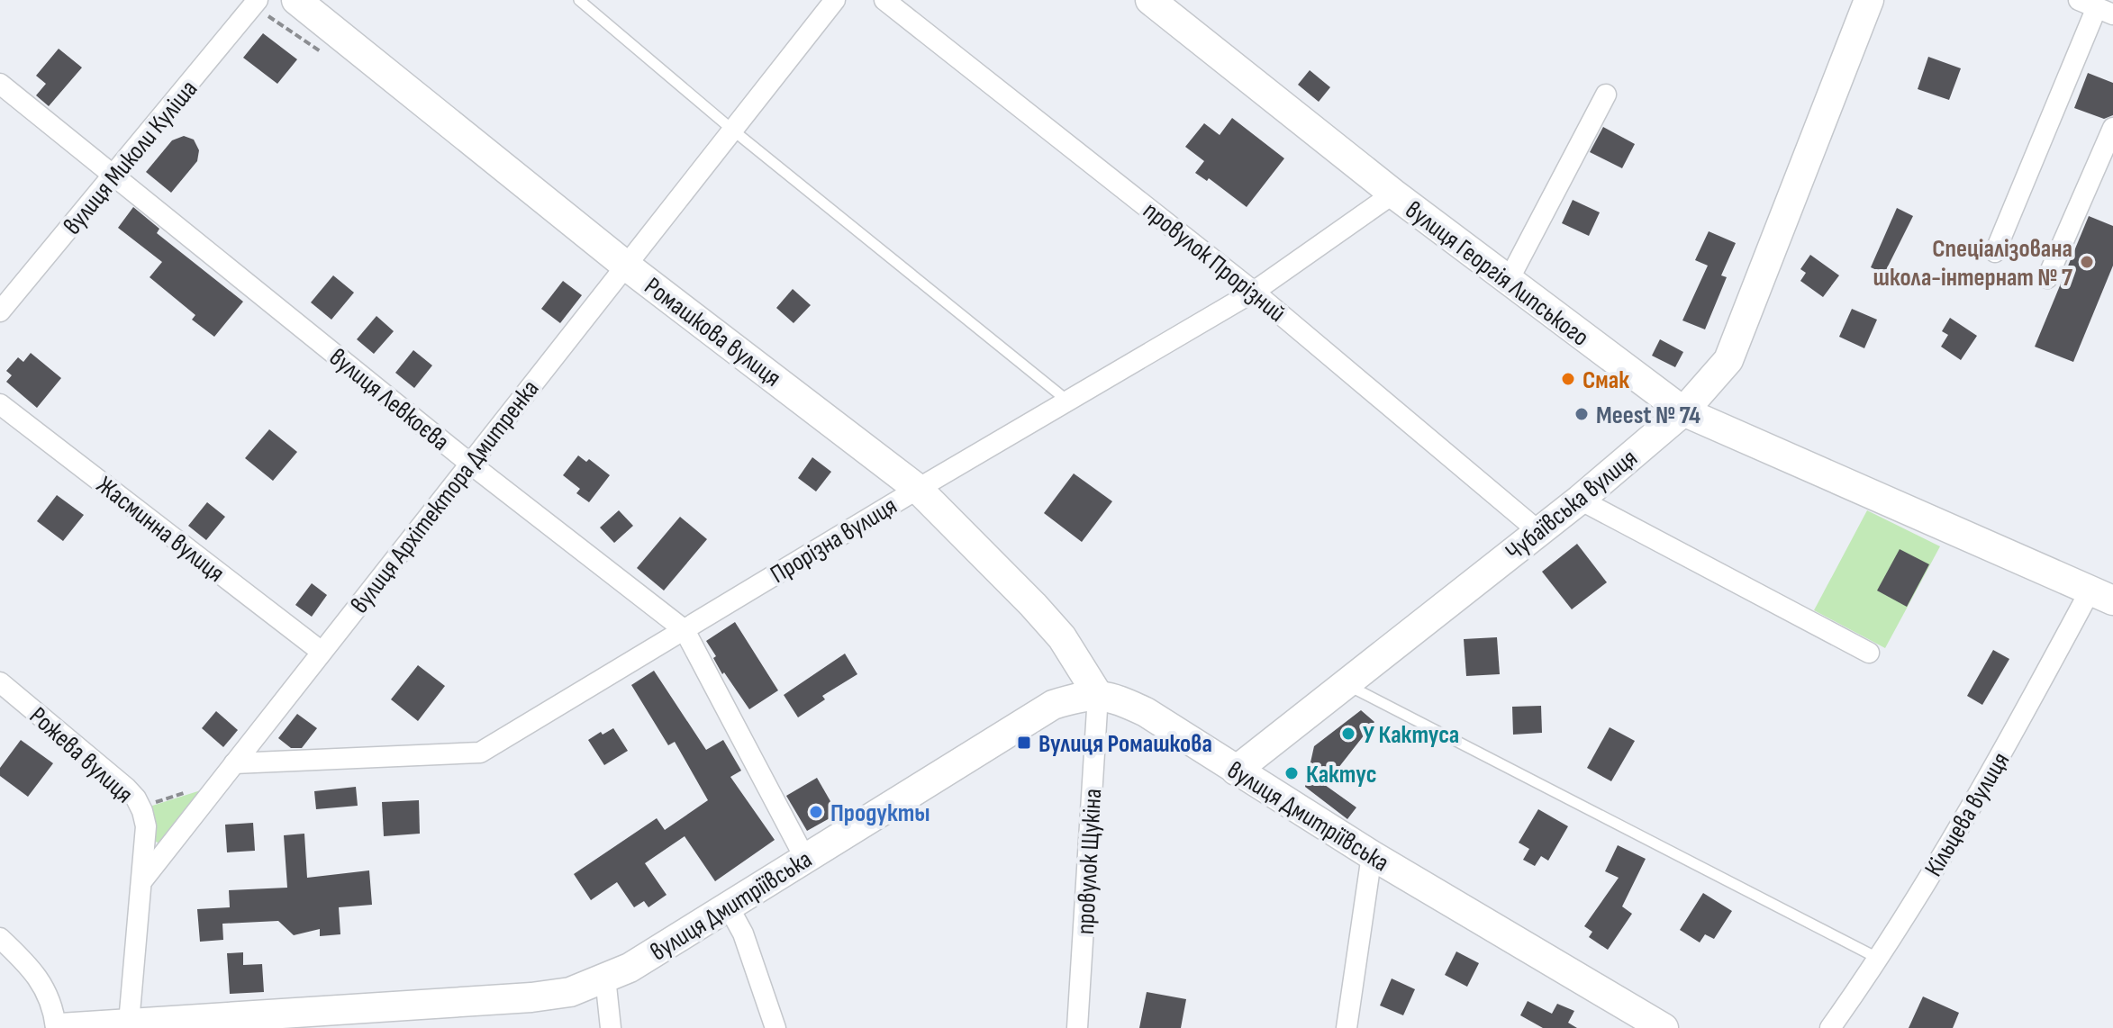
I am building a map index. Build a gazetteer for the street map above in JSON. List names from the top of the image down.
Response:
{
  "streets": {
    "street": [
      "вулиця Миколи Куліша",
      "провулок Прорізний",
      "вулиця Георгія Липського",
      "Ромашкова вулиця",
      "вулиця Левкоєва",
      "вулиця Архітектора Дмитренка",
      "Чубаївська вулиця",
      "Жасминна вулиця",
      "Прорізна вулиця",
      "Рожева вулиця",
      "Кільцева вулиця",
      "вулиця Дмитріївська",
      "провулок Щукіна"
    ]
  },
  "crossings": [
    ["вулиця Миколи Куліша", "вулиця Левкоєва"],
    ["провулок Прорізний", "Чубаївська вулиця"],
    ["провулок Прорізний", "Прорізна вулиця"],
    ["вулиця Георгія Липського", "Чубаївська вулиця"],
    ["вулиця Георгія Липського", "Прорізна вулиця"],
    ["вулиця Георгія Липського", "Кільцева вулиця"],
    ["Ромашкова вулиця", "вулиця Архітектора Дмитренка"],
    ["Ромашкова вулиця", "Прорізна вулиця"],
    ["Ромашкова вулиця", "вулиця Дмитріївська"],
    ["Ромашкова вулиця", "провулок Щукіна"],
    ["вулиця Левкоєва", "вулиця Архітектора Дмитренка"],
    ["вулиця Левкоєва", "Прорізна вулиця"],
    ["вулиця Левкоєва", "вулиця Дмитріївська"],
    ["вулиця Архітектора Дмитренка", "Жасминна вулиця"],
    ["вулиця Архітектора Дмитренка", "Прорізна вулиця"],
    ["вулиця Архітектора Дмитренка", "Рожева вулиця"],
    ["Чубаївська вулиця", "вулиця Дмитріївська"],
    ["вулиця Дмитріївська", "провулок Щукіна"]
  ],
  "places": {
    "other": [
      "Спеціалізована школа-інтернат № 7",
      "Смак",
      "Meest № 74",
      "У Кактуса",
      "Кактус",
      "Продукты"
    ],
    "transit": ["Вулиця Ромашкова"]
  }
}
